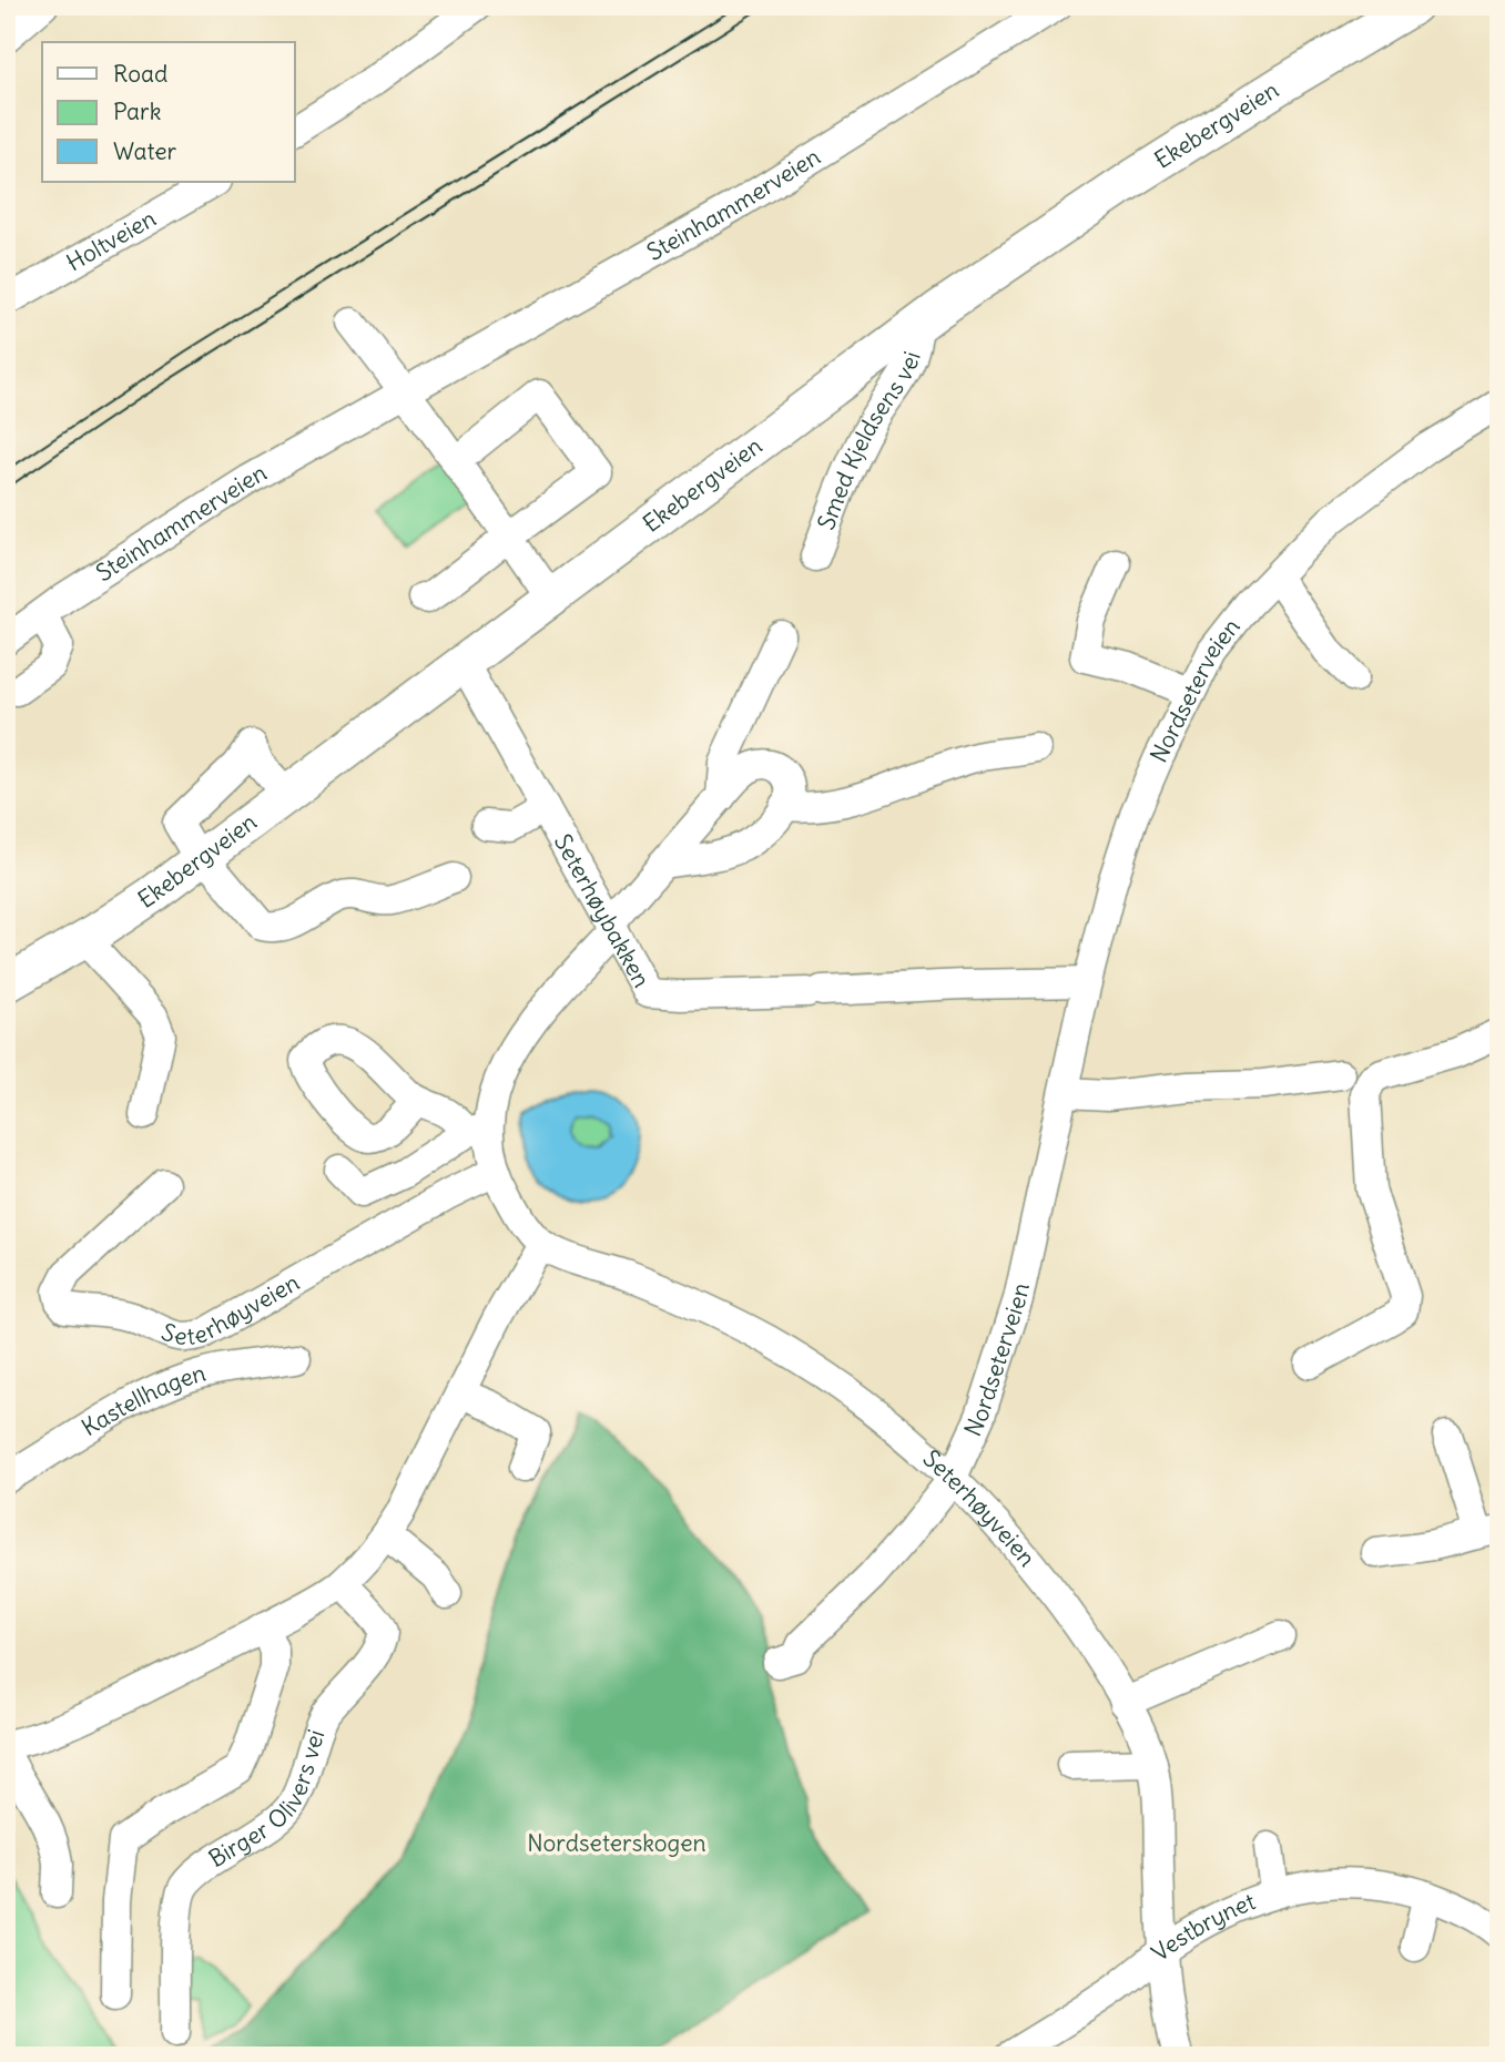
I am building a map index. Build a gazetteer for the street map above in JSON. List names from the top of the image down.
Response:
{
  "streets": {
    "main road": ["Ekebergveien"],
    "street": [
      "Steinhammerveien",
      "Holtveien",
      "Smed Kjeldsens vei",
      "Nordseterveien",
      "Seterhøybakken",
      "Seterhøyveien",
      "Kastellhagen",
      "Birger Olivers vei",
      "Vestbrynet"
    ]
  },
  "crossings": [
    ["Ekebergveien", "Smed Kjeldsens vei"],
    ["Ekebergveien", "Seterhøybakken"],
    ["Nordseterveien", "Seterhøybakken"],
    ["Nordseterveien", "Seterhøyveien"],
    ["Seterhøyveien", "Vestbrynet"]
  ],
  "parks": ["Nordseterskogen"],
  "legend": ["Road", "Park", "Water"]
}
